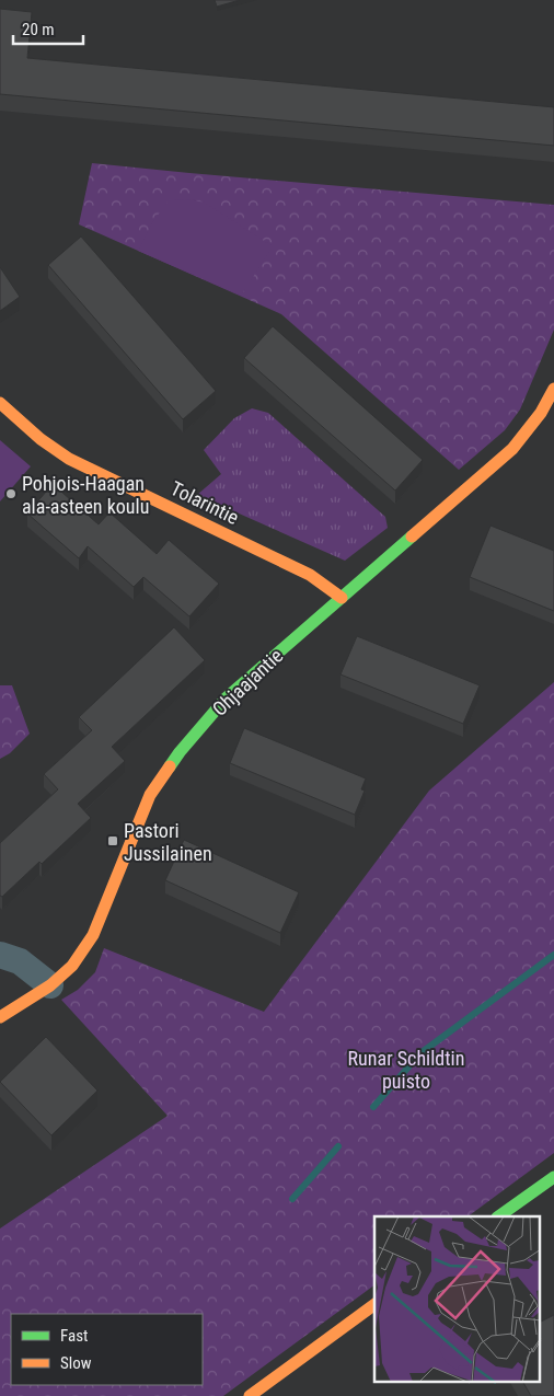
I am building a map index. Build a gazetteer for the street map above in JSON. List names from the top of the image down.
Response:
{
  "streets": {
    "street": ["Tolarintie", "Ohjaajantie"]
  },
  "crossings": [
    ["Tolarintie", "Ohjaajantie"]
  ],
  "parks": ["Runar Schildtin puisto"],
  "places": {
    "other": ["Pohjois-Haagan ala-asteen koulu"],
    "transit": ["Pastori Jussilainen"]
  },
  "legend": ["Fast", "Slow"],
  "scale_bar": "20 m"
}
